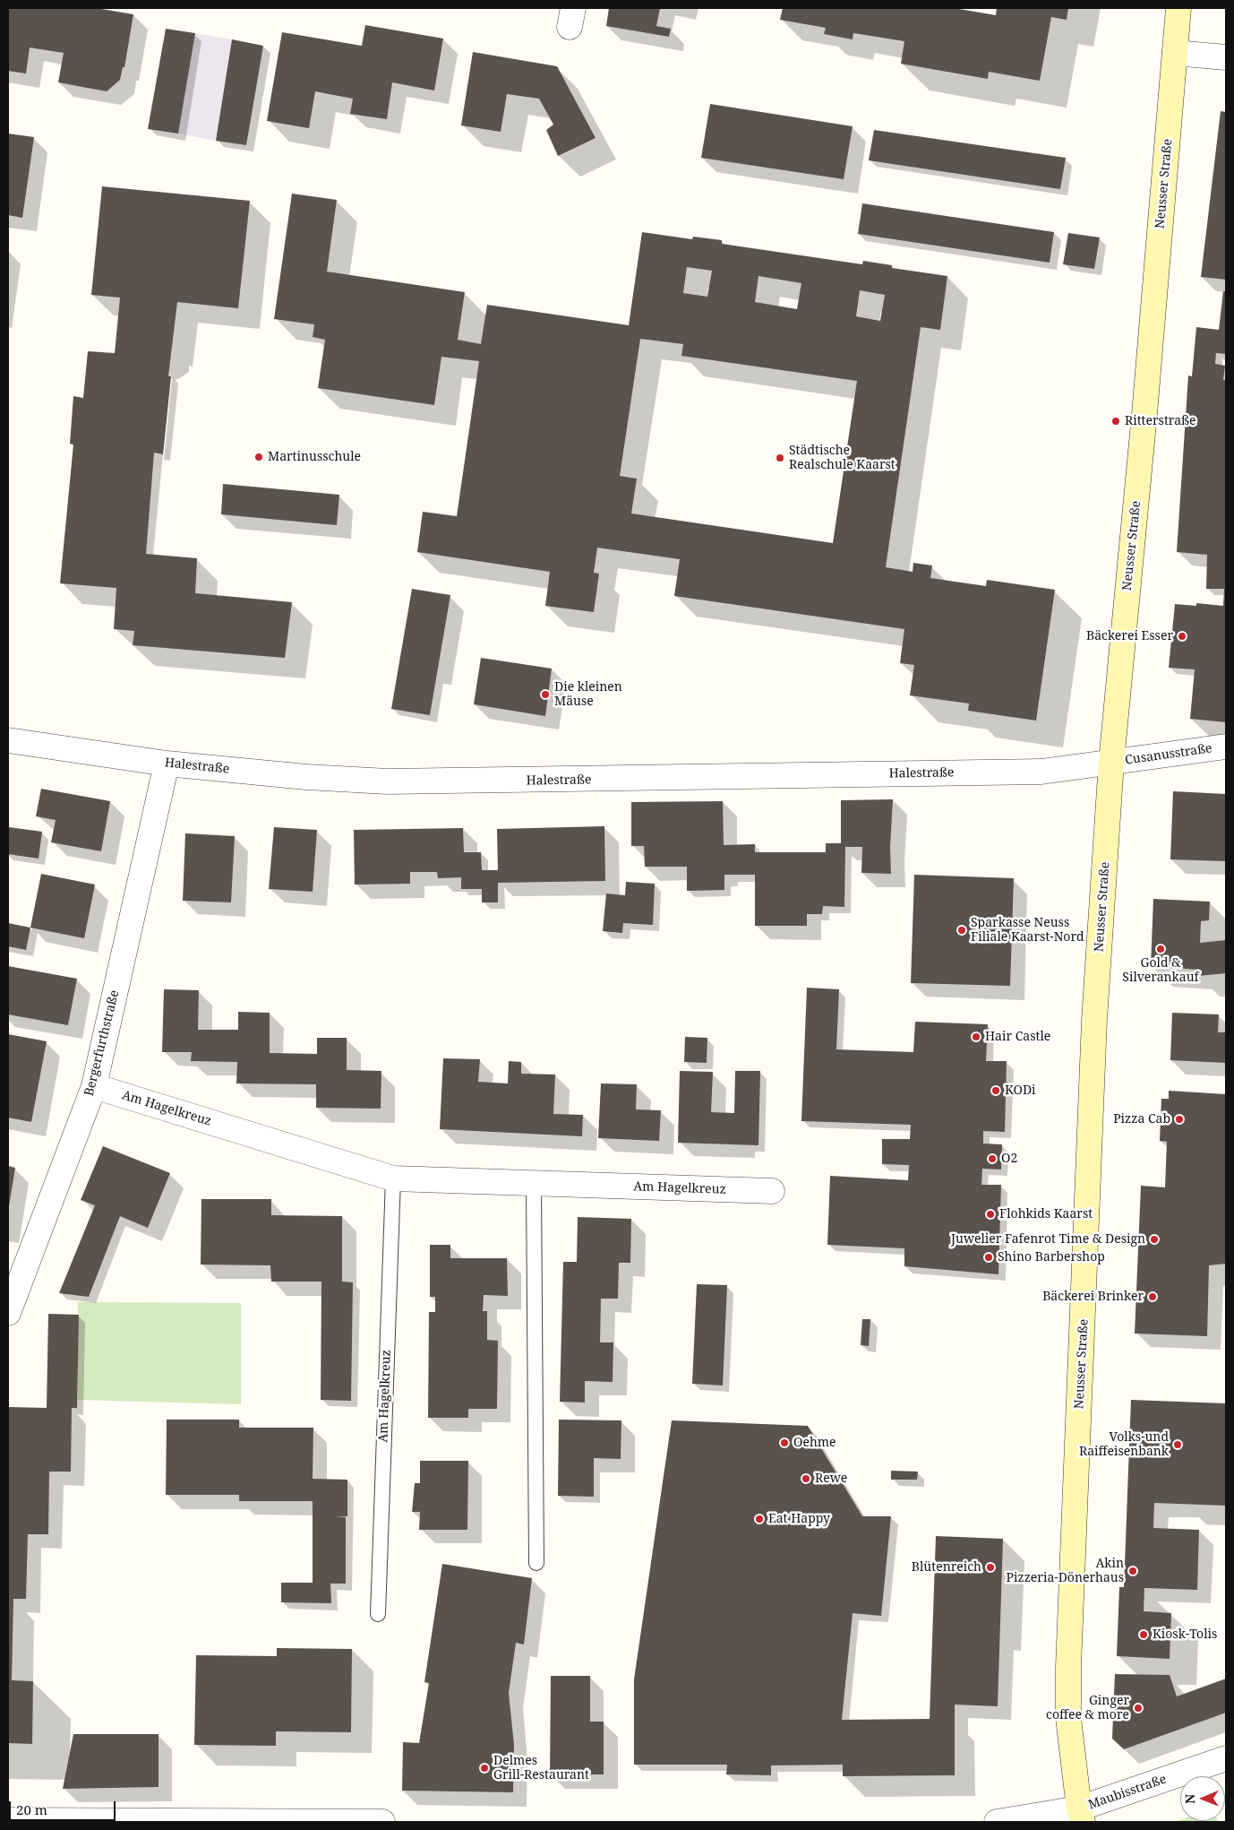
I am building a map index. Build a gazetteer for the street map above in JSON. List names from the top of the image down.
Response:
{
  "streets": {
    "main road": ["Neusser Straße"],
    "street": [
      "Cusanusstraße",
      "Halestraße",
      "Bergerfurthstraße",
      "Am Hagelkreuz",
      "Maubisstraße"
    ]
  },
  "crossings": [
    ["Neusser Straße", "Cusanusstraße"],
    ["Neusser Straße", "Halestraße"],
    ["Neusser Straße", "Maubisstraße"],
    ["Cusanusstraße", "Halestraße"],
    ["Halestraße", "Bergerfurthstraße"],
    ["Bergerfurthstraße", "Am Hagelkreuz"]
  ],
  "places": [
    "Ritterstraße",
    "Martinusschule",
    "Städtische Realschule Kaarst",
    "Bäckerei Esser",
    "Die kleinen Mäuse",
    "Sparkasse Neuss Filiale Kaarst-Nord",
    "Gold & Silverankauf",
    "Hair Castle",
    "KODi",
    "Pizza Cab",
    "O2",
    "Flohkids Kaarst",
    "Juwelier Fafenrot Time & Design",
    "Shino Barbershop",
    "Bäckerei Brinker",
    "Oehme",
    "Volks-und Raiffeisenbank",
    "Rewe",
    "Eat Happy",
    "Blütenreich",
    "Akin Pizzeria-Dönerhaus",
    "Kiosk-Tolis",
    "Ginger coffee & more",
    "Delmes Grill-Restaurant"
  ],
  "scale_bar": "20 m",
  "north": "left"
}
